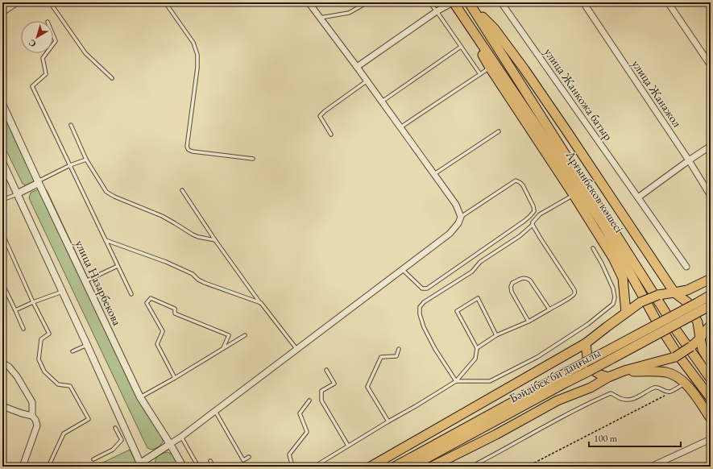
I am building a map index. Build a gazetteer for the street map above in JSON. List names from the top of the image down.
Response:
{
  "streets": {
    "main road": ["Арғынбеков көшесі", "Бәйдібек би даңғылы"],
    "street": ["улица Жанажол", "улица Жанкожа батыр", "улица Назарбекова"]
  },
  "scale_bar": "100 m",
  "north": "bottom left"
}
